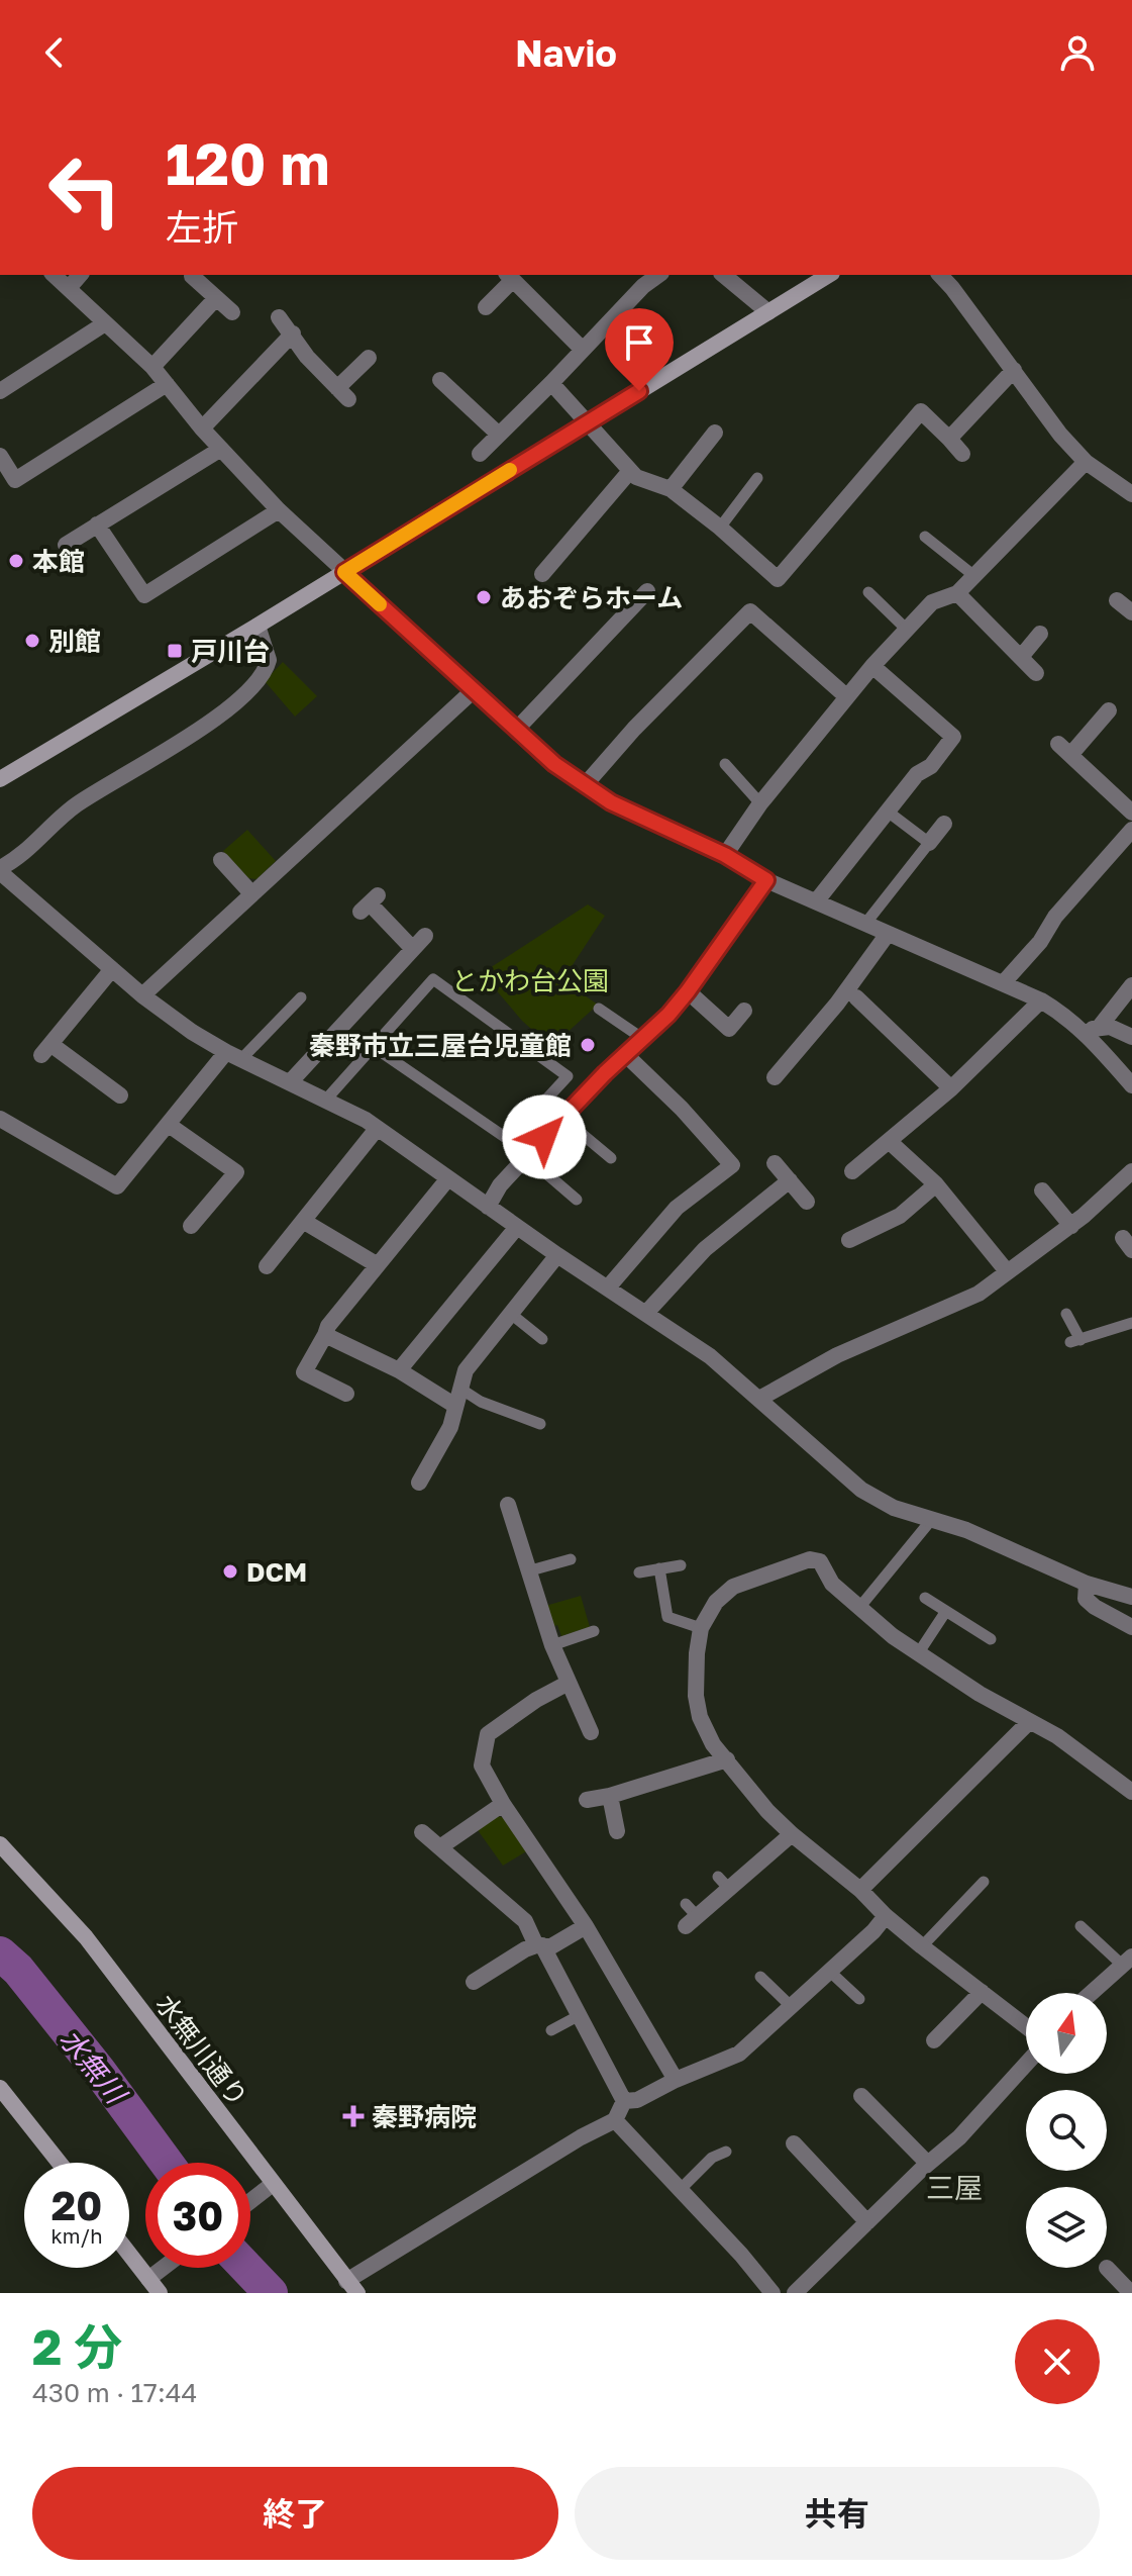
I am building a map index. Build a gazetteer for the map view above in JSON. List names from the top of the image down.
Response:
{
  "streets": {
    "street": ["水無川通り"]
  },
  "districts": ["三屋"],
  "water": ["水無川"],
  "parks": ["とかわ台公園"],
  "places": {
    "other": [
      "本館",
      "あおぞらホーム",
      "別館",
      "秦野市立三屋台児童館",
      "DCM"
    ],
    "transit": ["戸川台"],
    "health": ["秦野病院"]
  },
  "north": "top",
  "page": {
    "header": "Navio",
    "turn": ["120 m", "左折"],
    "speed": "20 km/h",
    "limit": "30",
    "heading": ["2 分", "430 m · 17:44"],
    "buttons": ["終了", "共有"]
  }
}
